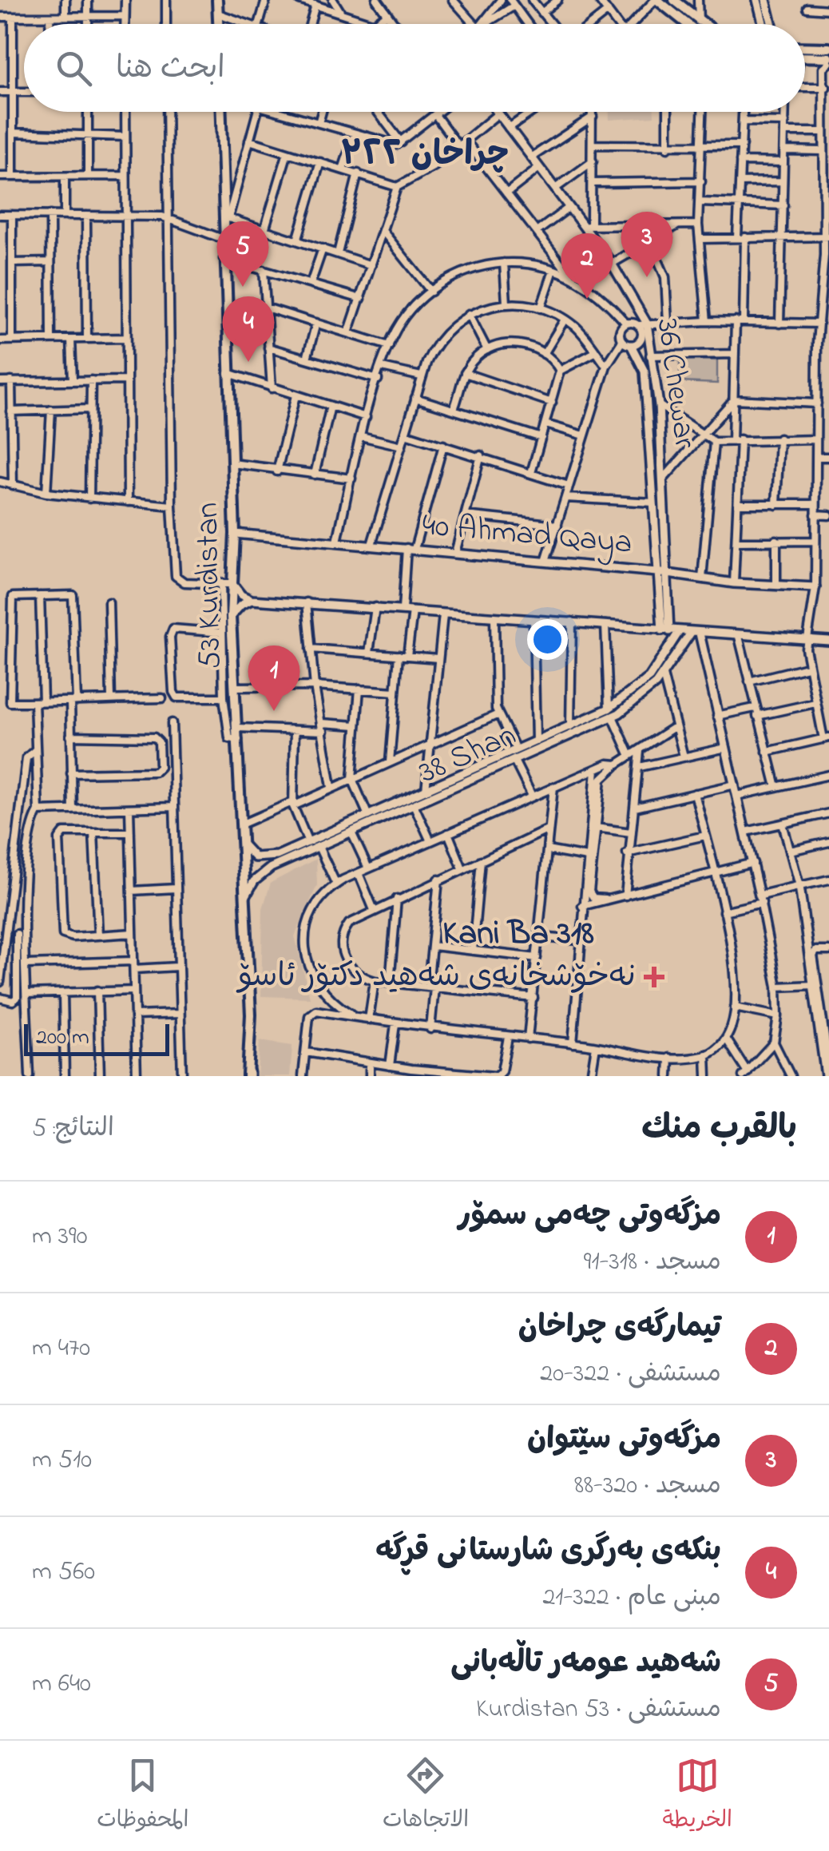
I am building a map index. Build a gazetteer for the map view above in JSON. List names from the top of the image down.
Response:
{
  "streets": {
    "main road": ["53 Kurdistan"],
    "street": ["36 Chewar", "40 Ahmad Qaya", "38 Shan"]
  },
  "crossings": [
    ["36 Chewar", "40 Ahmad Qaya"],
    ["40 Ahmad Qaya", "53 Kurdistan"],
    ["53 Kurdistan", "38 Shan"]
  ],
  "districts": ["چراخان ٣٢٢", "Kani Ba 318"],
  "places": {
    "health": ["نەخۆشخانەی شەهید دکتۆر ئاسۆ"]
  },
  "scale_bar": "200 m",
  "page": {
    "search": "ابحث هنا",
    "pins": [
      "3",
      "5",
      "2",
      "4",
      "1"
    ],
    "scale": "200 m",
    "heading": ["بالقرب منك", "النتائج: 5"],
    "list": [
      {
        "mark": "1",
        "name": "مزگەوتی چەمی سمۆر",
        "note": "مسجد · 318-91",
        "value": "390 m"
      },
      {
        "mark": "2",
        "name": "تیمارگەی چراخان",
        "note": "مستشفى · 322-20",
        "value": "470 m"
      },
      {
        "mark": "3",
        "name": "مزگەوتی سێتوان",
        "note": "مسجد · 320-88",
        "value": "510 m"
      },
      {
        "mark": "4",
        "name": "بنکەی بەرگری شارستانی قڕگە",
        "note": "مبنى عام · 322-21",
        "value": "560 m"
      },
      {
        "mark": "5",
        "name": "شەهید عومەر تاڵەبانی",
        "note": "مستشفى · 53 Kurdistan",
        "value": "640 m"
      }
    ],
    "nav": ["الخريطة", "الاتجاهات", "المحفوظات"]
  }
}
